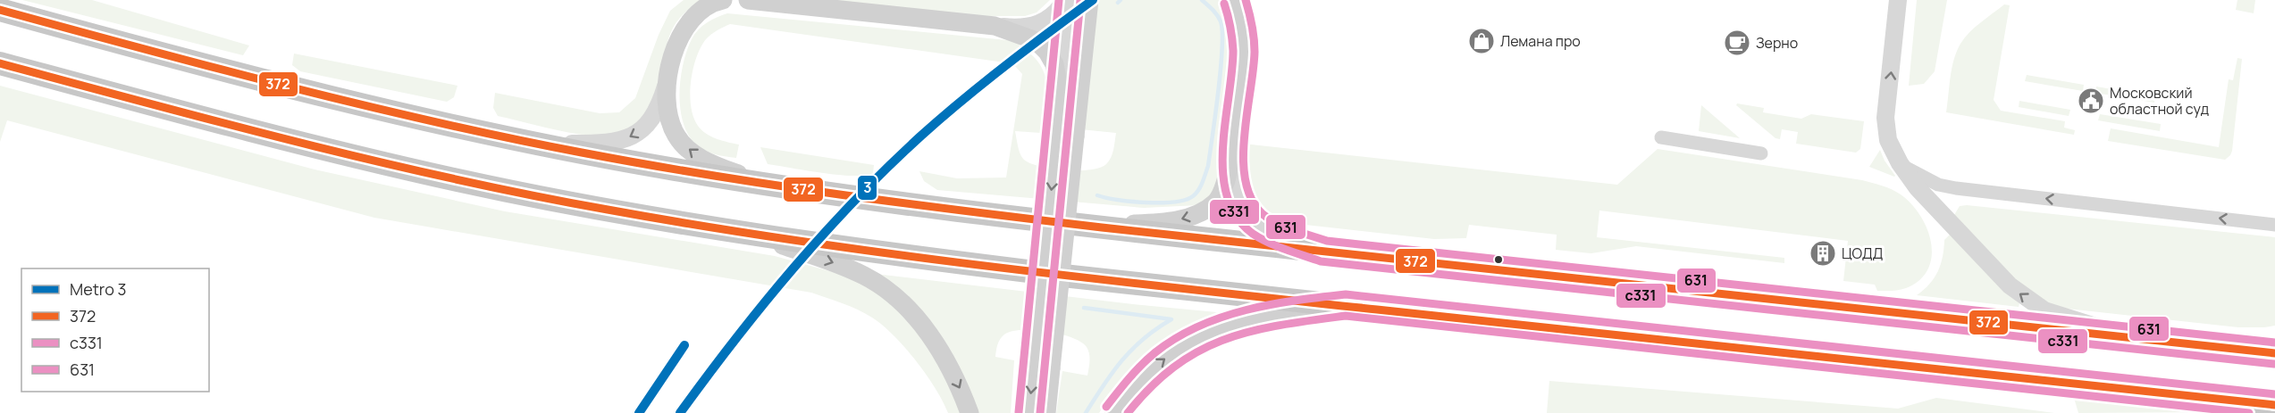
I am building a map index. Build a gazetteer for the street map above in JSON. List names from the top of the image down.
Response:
{
  "places": {
    "shop": ["Лемана про"],
    "cafe": ["Зерно"],
    "public building": ["Московский областной суд"],
    "building": ["ЦОДД"]
  },
  "lines": [
    "metro line 3",
    "transit line 631",
    "transit line с331",
    "transit line 372"
  ],
  "legend": [
    "Metro 3",
    "372",
    "с331",
    "631"
  ]
}
